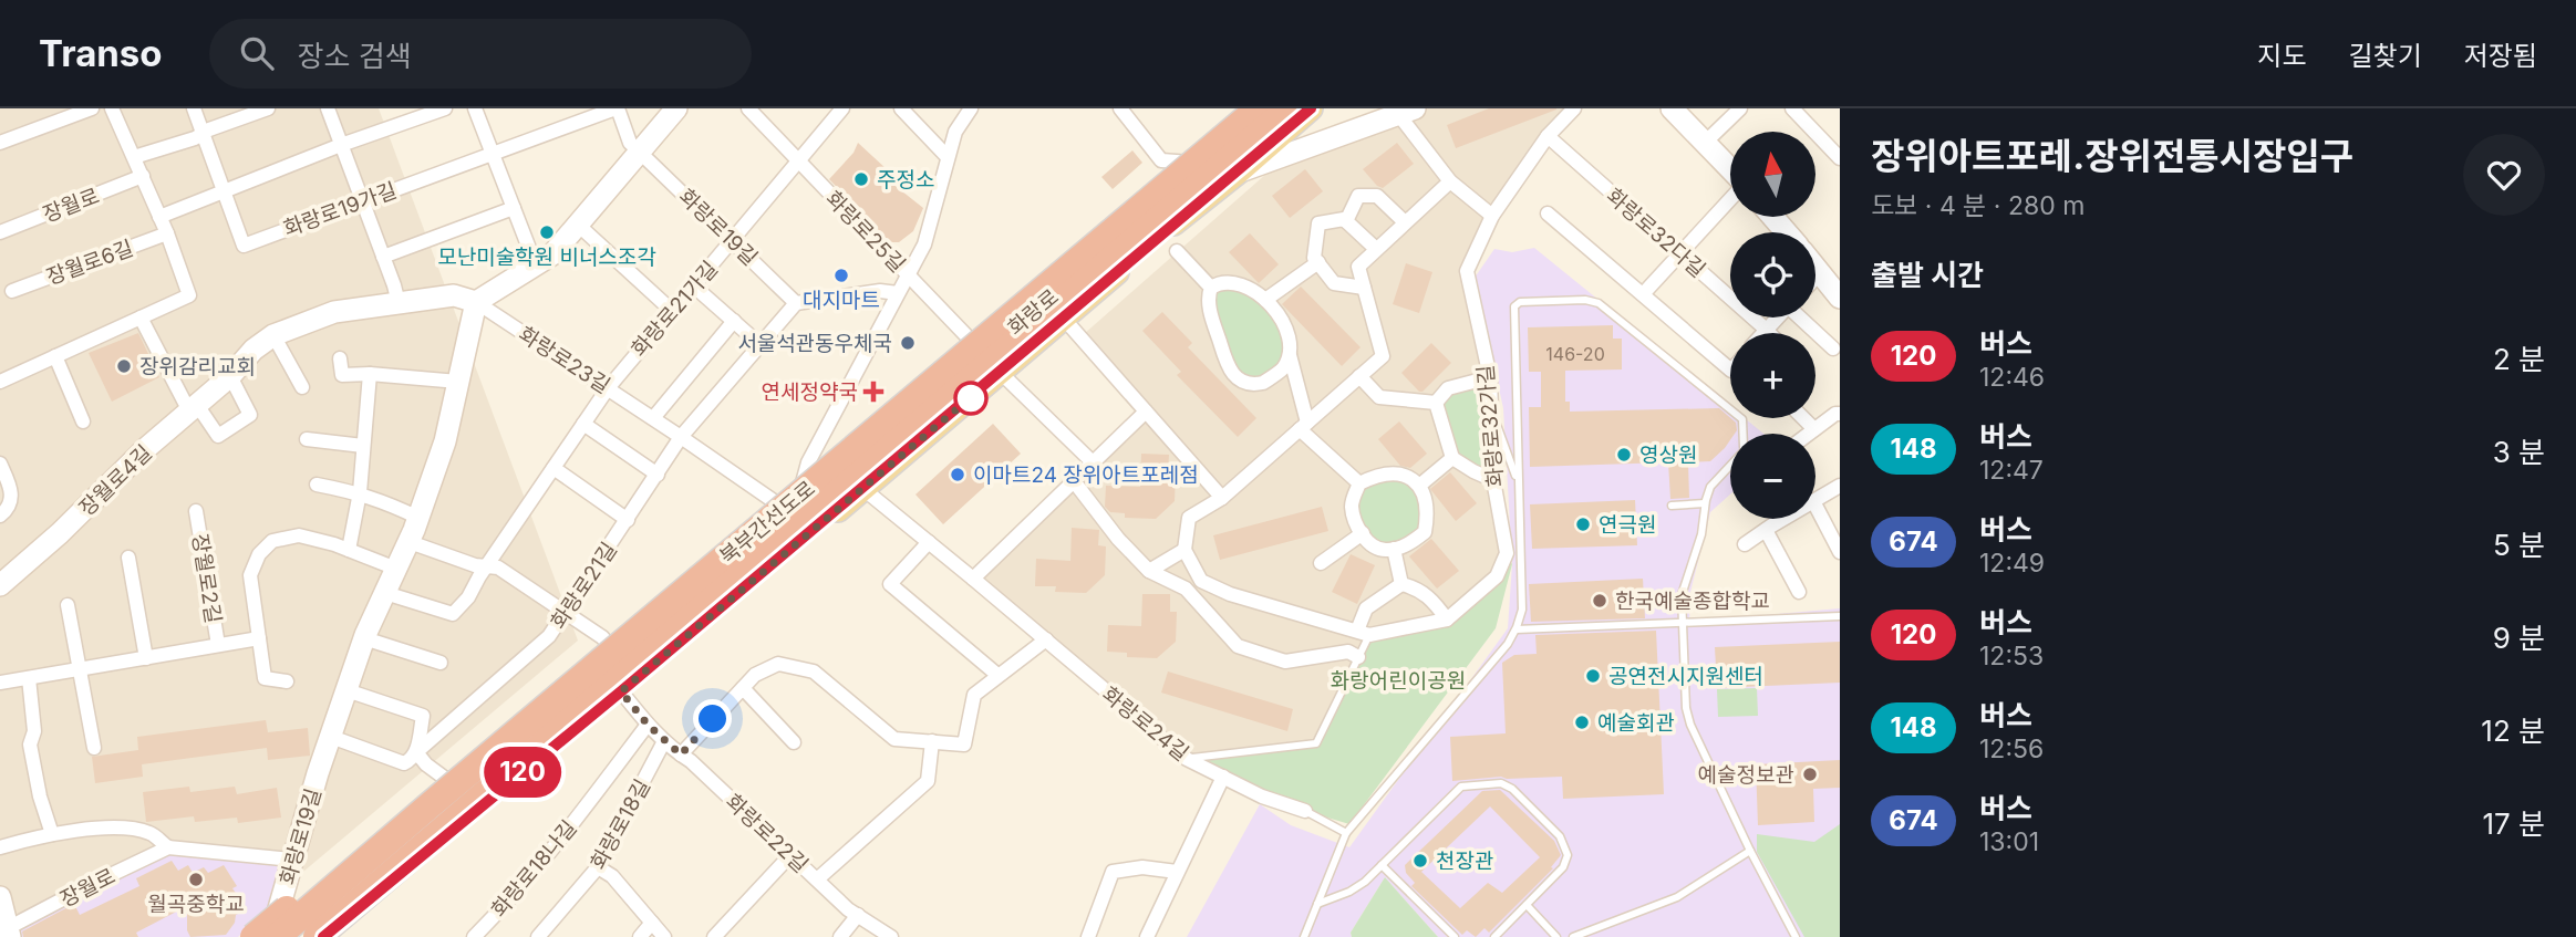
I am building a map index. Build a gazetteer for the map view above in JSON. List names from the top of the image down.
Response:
{
  "streets": {
    "highway": ["북부간선도로"],
    "main road": ["화랑로"],
    "street": [
      "장월로",
      "화랑로19가길",
      "화랑로19길",
      "화랑로25길",
      "화랑로32다길",
      "장월로6길",
      "화랑로21가길",
      "화랑로23길",
      "화랑로32가길",
      "장월로4길",
      "장월로2길",
      "화랑로21길",
      "화랑로24길",
      "화랑로18길",
      "화랑로22길",
      "화랑로18나길"
    ]
  },
  "crossings": [
    ["화랑로19가길", "화랑로19길"],
    ["화랑로19길", "화랑로21가길"],
    ["화랑로19길", "화랑로23길"],
    ["화랑로19길", "장월로4길"],
    ["화랑로19길", "장월로2길"],
    ["화랑로19길", "화랑로21길"],
    ["화랑로25길", "화랑로21가길"],
    ["화랑로25길", "화랑로"],
    ["화랑로32다길", "화랑로32가길"],
    ["화랑로21가길", "화랑로23길"],
    ["화랑로", "화랑로23길"],
    ["화랑로", "화랑로24길"],
    ["화랑로", "화랑로22길"],
    ["화랑로23길", "장월로4길"],
    ["화랑로23길", "화랑로21길"],
    ["화랑로18길", "화랑로22길"],
    ["화랑로22길", "화랑로18나길"]
  ],
  "parks": ["화랑어린이공원"],
  "places": {
    "other": [
      "주정소",
      "모난미술학원 비너스조각",
      "대지마트",
      "서울석관동우체국",
      "장위감리교회",
      "영상원",
      "이마트24 장위아트포레점",
      "연극원",
      "한국예술종합학교",
      "공연전시지원센터",
      "예술회관",
      "예술정보관",
      "천장관",
      "월곡중학교"
    ],
    "health": ["연세정약국"]
  },
  "lines": ["bus line 120"],
  "house_numbers": ["146-20"],
  "north": "top",
  "page": {
    "header": "Transo",
    "search": "장소 검색",
    "nav": ["지도", "길찾기", "저장됨"],
    "on_map": "120",
    "heading": [
      ["장위아트포레.장위전통시장입구", "도보 · 4 분 · 280 m"],
      "출발 시간"
    ],
    "map_buttons": ["+", "−"],
    "list": [
      {
        "mark": "120",
        "name": "버스",
        "note": "12:46",
        "value": "2 분"
      },
      {
        "mark": "148",
        "name": "버스",
        "note": "12:47",
        "value": "3 분"
      },
      {
        "mark": "674",
        "name": "버스",
        "note": "12:49",
        "value": "5 분"
      },
      {
        "mark": "120",
        "name": "버스",
        "note": "12:53",
        "value": "9 분"
      },
      {
        "mark": "148",
        "name": "버스",
        "note": "12:56",
        "value": "12 분"
      },
      {
        "mark": "674",
        "name": "버스",
        "note": "13:01",
        "value": "17 분"
      }
    ]
  }
}
